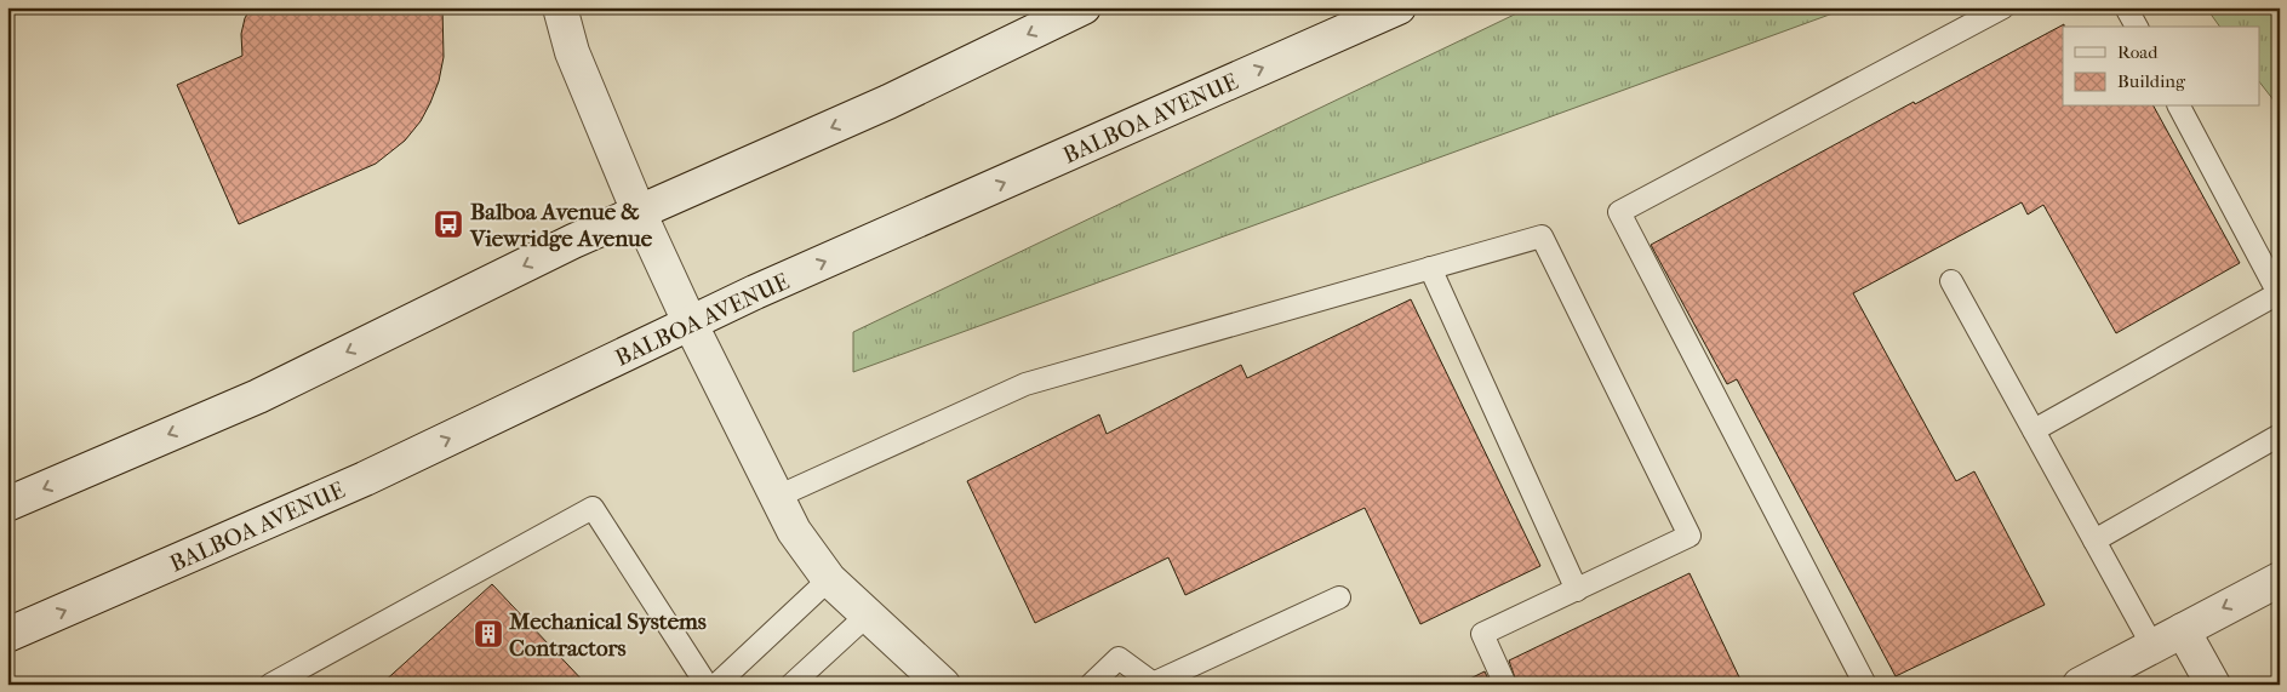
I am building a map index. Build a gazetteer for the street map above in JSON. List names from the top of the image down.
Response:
{
  "streets": {
    "main road": ["BALBOA AVENUE"]
  },
  "places": {
    "bus stop": ["Balboa Avenue & Viewridge Avenue"],
    "building": ["Mechanical Systems Contractors"]
  },
  "legend": ["Road", "Building"]
}
